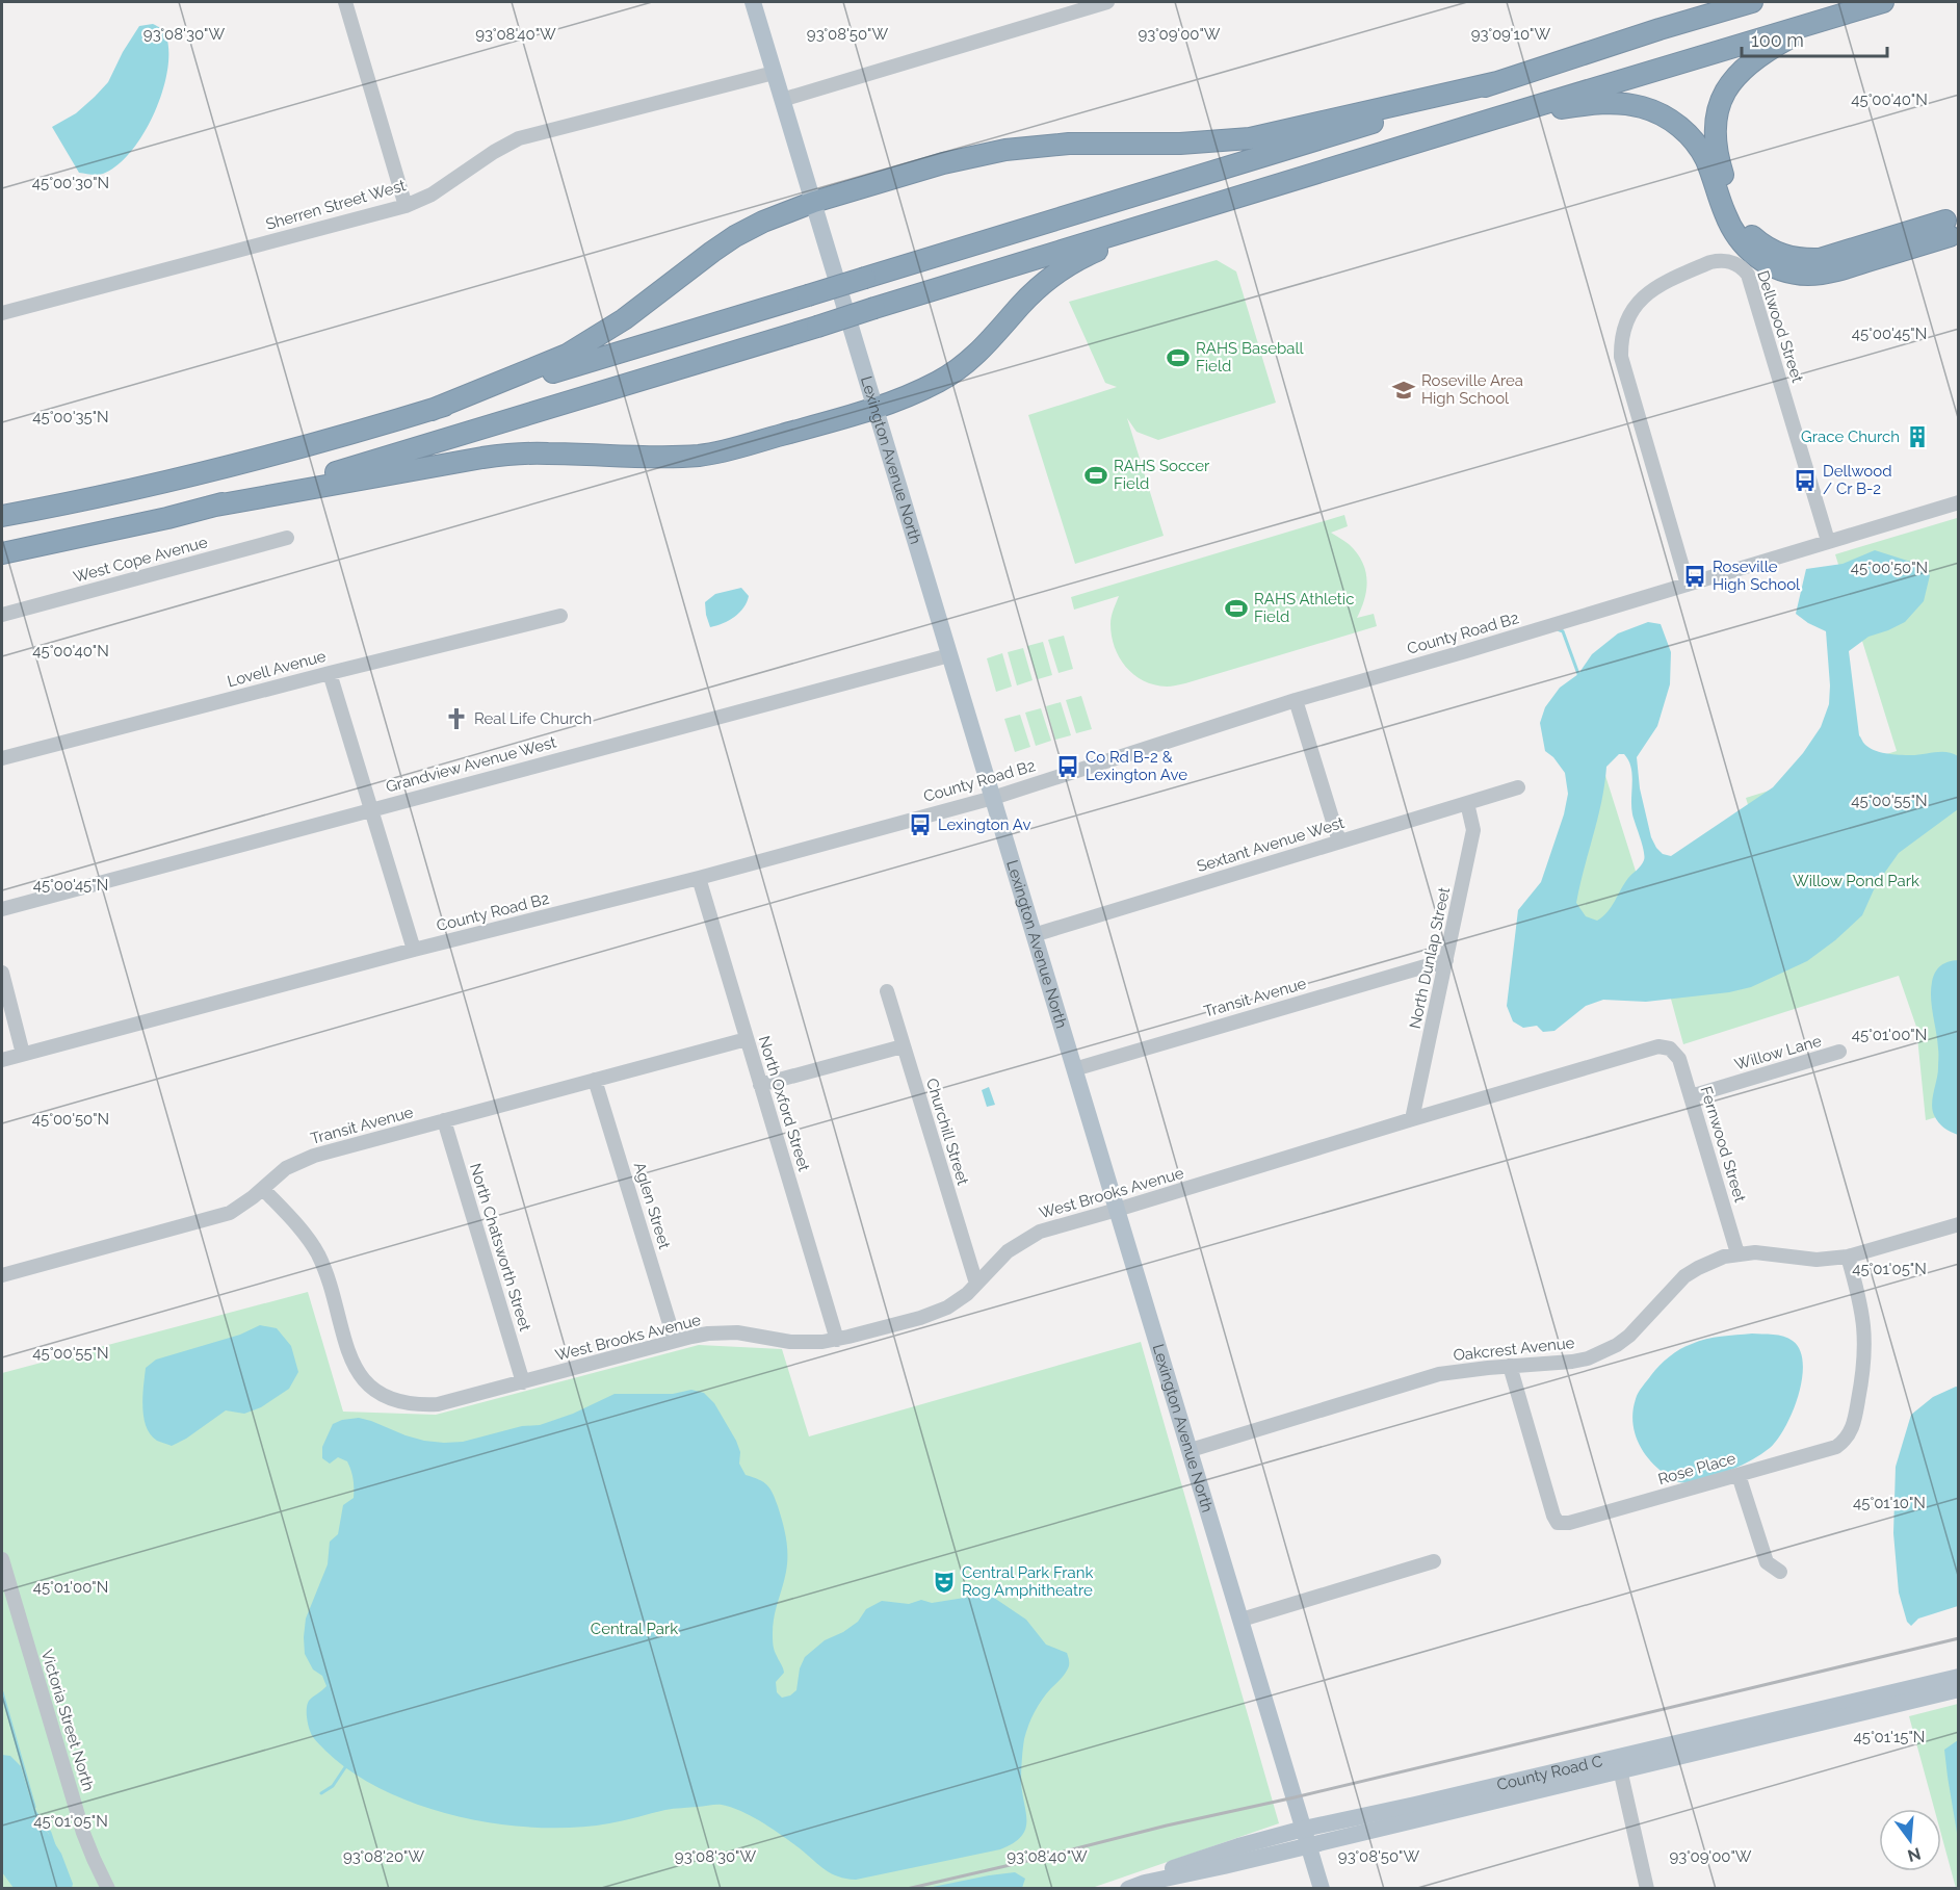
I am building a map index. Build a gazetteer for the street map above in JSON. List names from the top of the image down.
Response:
{
  "streets": {
    "main road": ["Lexington Avenue North", "County Road C"],
    "street": [
      "Sherren Street West",
      "Dellwood Street",
      "West Cope Avenue",
      "County Road B2",
      "Lovell Avenue",
      "Grandview Avenue West",
      "Sextant Avenue West",
      "North Dunlap Street",
      "Transit Avenue",
      "Willow Lane",
      "North Oxford Street",
      "Churchill Street",
      "Fernwood Street",
      "West Brooks Avenue",
      "Aglen Street",
      "North Chatsworth Street",
      "Oakcrest Avenue",
      "Rose Place",
      "Victoria Street North"
    ]
  },
  "crossings": [
    ["Sherren Street West", "Lexington Avenue North"],
    ["Dellwood Street", "County Road B2"],
    ["Lexington Avenue North", "County Road B2"],
    ["Lexington Avenue North", "Grandview Avenue West"],
    ["Lexington Avenue North", "Sextant Avenue West"],
    ["Lexington Avenue North", "Transit Avenue"],
    ["Lexington Avenue North", "West Brooks Avenue"],
    ["Lexington Avenue North", "Oakcrest Avenue"],
    ["Lexington Avenue North", "County Road C"],
    ["County Road B2", "North Oxford Street"],
    ["Sextant Avenue West", "North Dunlap Street"],
    ["North Dunlap Street", "Transit Avenue"],
    ["North Dunlap Street", "West Brooks Avenue"],
    ["Transit Avenue", "North Oxford Street"],
    ["Transit Avenue", "West Brooks Avenue"],
    ["Transit Avenue", "Aglen Street"],
    ["Transit Avenue", "North Chatsworth Street"],
    ["Willow Lane", "Fernwood Street"],
    ["North Oxford Street", "West Brooks Avenue"],
    ["Churchill Street", "West Brooks Avenue"],
    ["Fernwood Street", "West Brooks Avenue"],
    ["Fernwood Street", "Oakcrest Avenue"],
    ["West Brooks Avenue", "Aglen Street"],
    ["West Brooks Avenue", "North Chatsworth Street"],
    ["Oakcrest Avenue", "Rose Place"]
  ],
  "parks": ["Willow Pond Park", "Central Park"],
  "places": {
    "sports": ["RAHS Baseball Field", "RAHS Soccer Field", "RAHS Athletic Field"],
    "school or university": ["Roseville Area High School"],
    "building": ["Grace Church"],
    "bus stop": [
      "Dellwood / Cr B-2",
      "Roseville High School",
      "Co Rd B-2 & Lexington Ave",
      "Lexington Av"
    ],
    "church": ["Real Life Church"],
    "theatre": ["Central Park Frank Rog Amphitheatre"]
  },
  "scale_bar": "100 m",
  "north": "bottom",
  "coordinates": [
    "93°08'30\"W",
    "93°08'40\"W",
    "93°08'50\"W",
    "93°09'00\"W",
    "93°09'10\"W",
    "45°00'40\"N",
    "45°00'30\"N",
    "45°00'45\"N",
    "45°00'35\"N",
    "45°00'50\"N",
    "45°00'55\"N",
    "45°01'00\"N",
    "45°01'05\"N",
    "45°01'10\"N",
    "45°01'15\"N",
    "93°08'20\"W"
  ]
}
